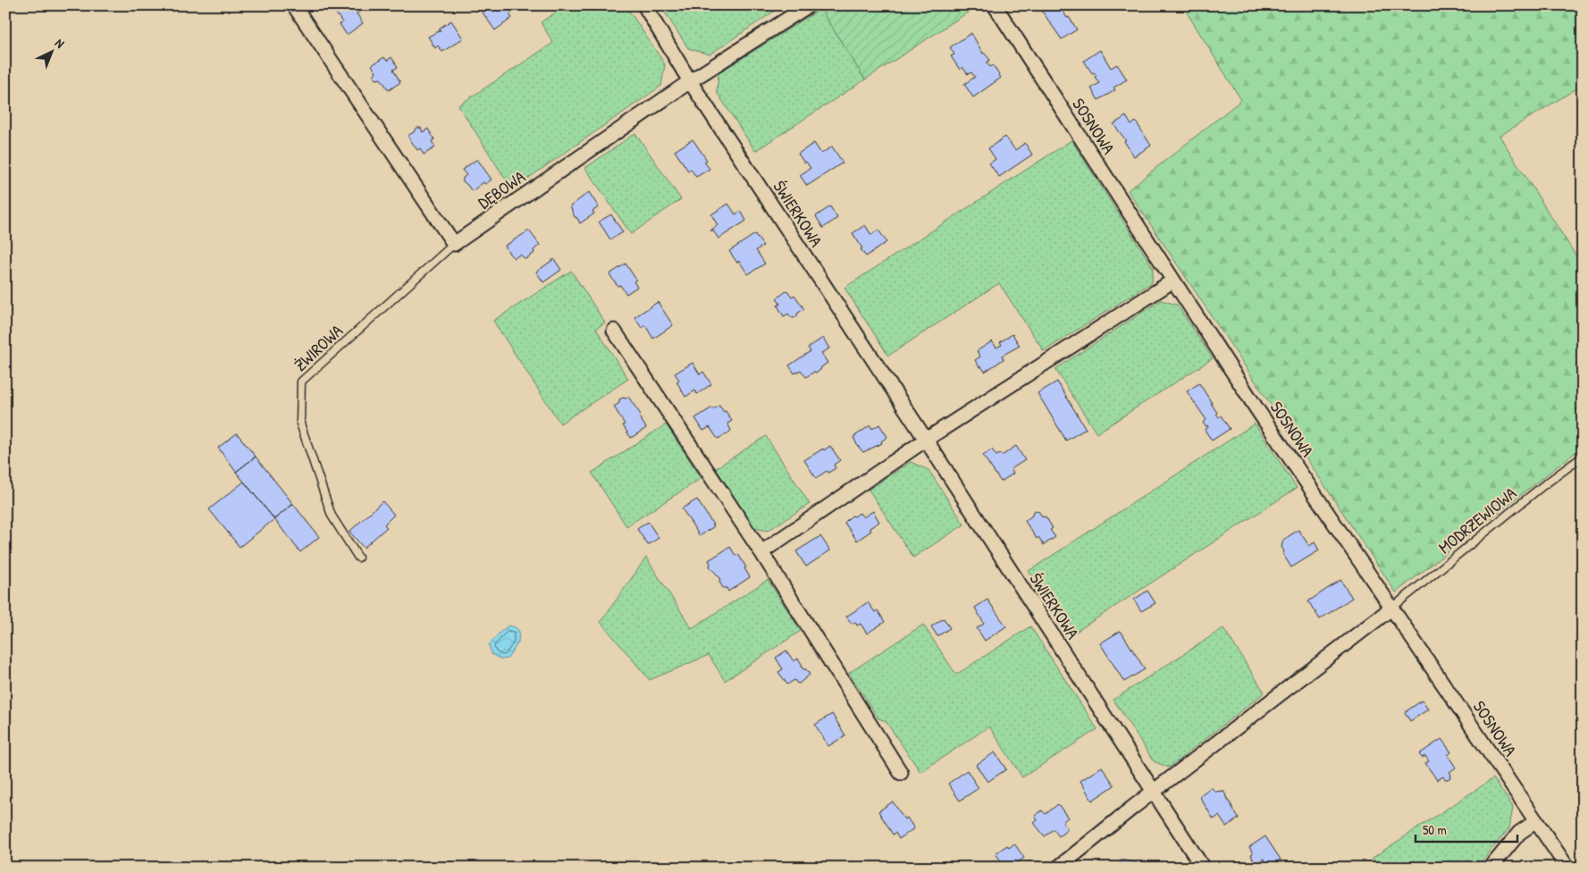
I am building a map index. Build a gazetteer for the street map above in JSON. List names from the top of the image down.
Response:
{
  "streets": {
    "street": ["SOSNOWA", "DĘBOWA", "ŚWIERKOWA"],
    "lane": ["ŻWIROWA", "MODRZEWIOWA"]
  },
  "crossings": [
    ["SOSNOWA", "MODRZEWIOWA"],
    ["DĘBOWA", "ŚWIERKOWA"],
    ["DĘBOWA", "ŻWIROWA"]
  ],
  "scale_bar": "50 m",
  "north": "top right"
}
